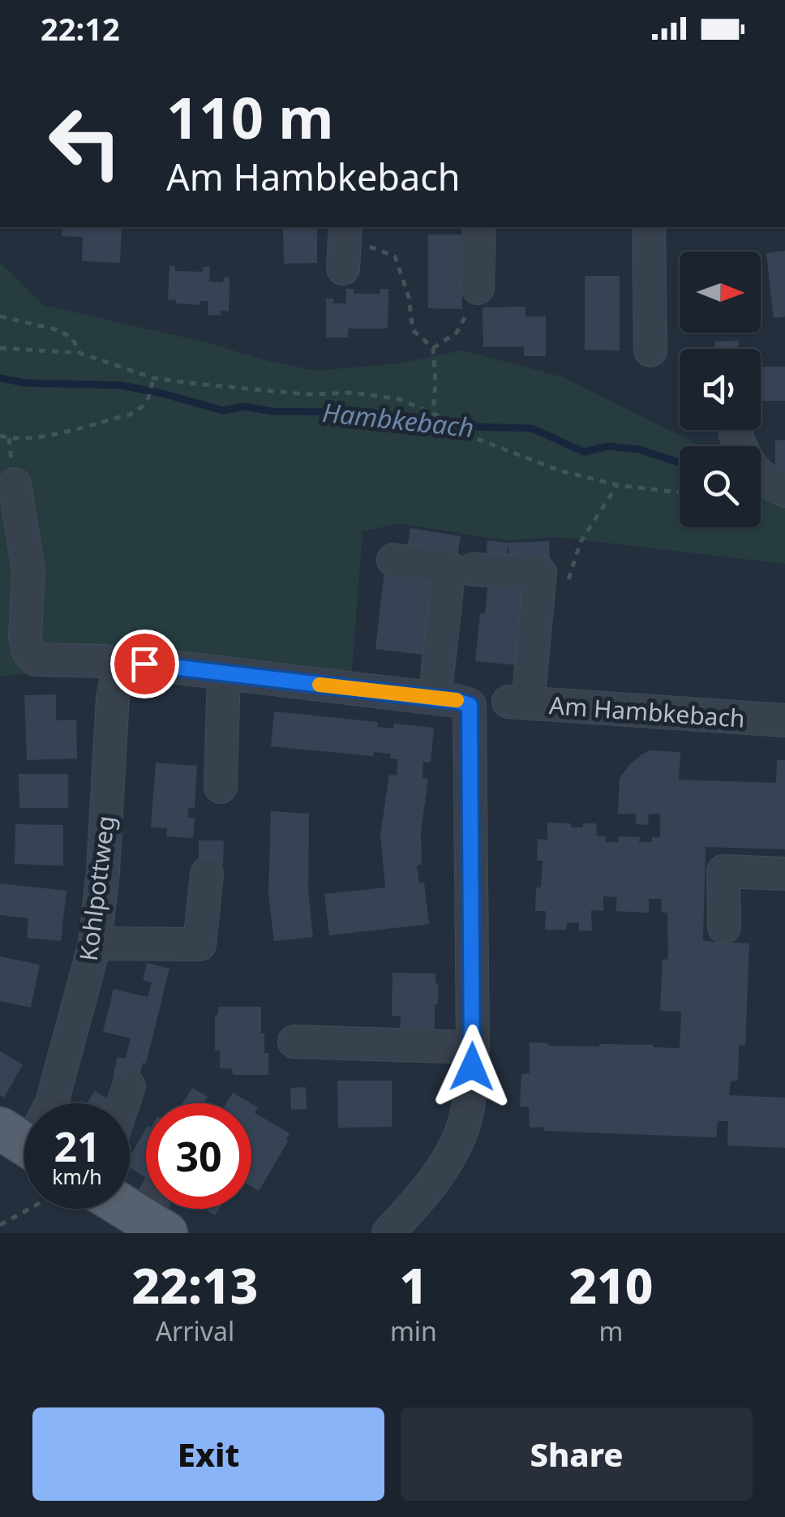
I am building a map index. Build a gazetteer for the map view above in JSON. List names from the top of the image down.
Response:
{
  "streets": {
    "street": ["Am Hambkebach", "Kohlpottweg"]
  },
  "water": ["Hambkebach"],
  "north": "right",
  "page": {
    "status": "22:12",
    "turn": ["110 m", "Am Hambkebach"],
    "speed": "21 km/h",
    "limit": "30",
    "eta": [
      "22:13",
      "Arrival",
      "1",
      "min",
      "210",
      "m"
    ],
    "buttons": ["Exit", "Share"]
  }
}
